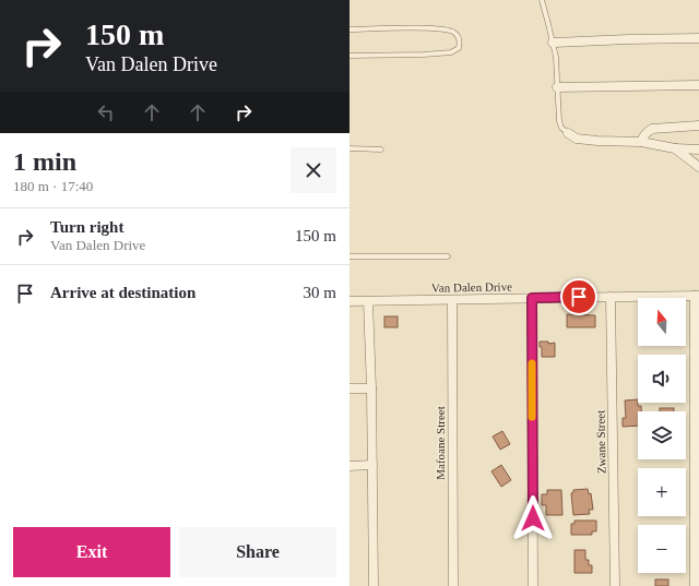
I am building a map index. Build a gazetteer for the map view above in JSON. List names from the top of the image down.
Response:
{
  "streets": {
    "street": ["Van Dalen Drive", "Zwane Street", "Mafoane Street"]
  },
  "crossings": [
    ["Van Dalen Drive", "Zwane Street"],
    ["Van Dalen Drive", "Mafoane Street"]
  ],
  "north": "top",
  "page": {
    "turn": ["150 m", "Van Dalen Drive"],
    "heading": ["1 min", "180 m · 17:40"],
    "list": [
      {
        "name": "Turn right",
        "note": "Van Dalen Drive",
        "value": "150 m"
      },
      {
        "name": "Arrive at destination",
        "value": "30 m"
      }
    ],
    "map_buttons": ["+", "−"],
    "buttons": ["Exit", "Share"]
  }
}
